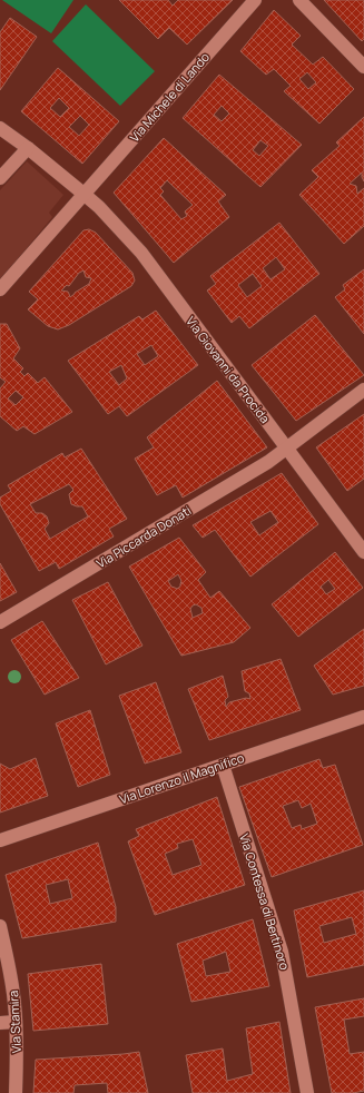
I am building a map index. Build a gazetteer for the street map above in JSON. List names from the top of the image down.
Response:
{
  "streets": {
    "street": [
      "Via Michele di Lando",
      "Via Giovanni da Procida",
      "Via Piccarda Donati",
      "Via Lorenzo il Magnifico",
      "Via Contessa di Bertinoro",
      "Via Stamira"
    ]
  },
  "crossings": [
    ["Via Michele di Lando", "Via Giovanni da Procida"],
    ["Via Giovanni da Procida", "Via Piccarda Donati"],
    ["Via Lorenzo il Magnifico", "Via Contessa di Bertinoro"]
  ]
}
